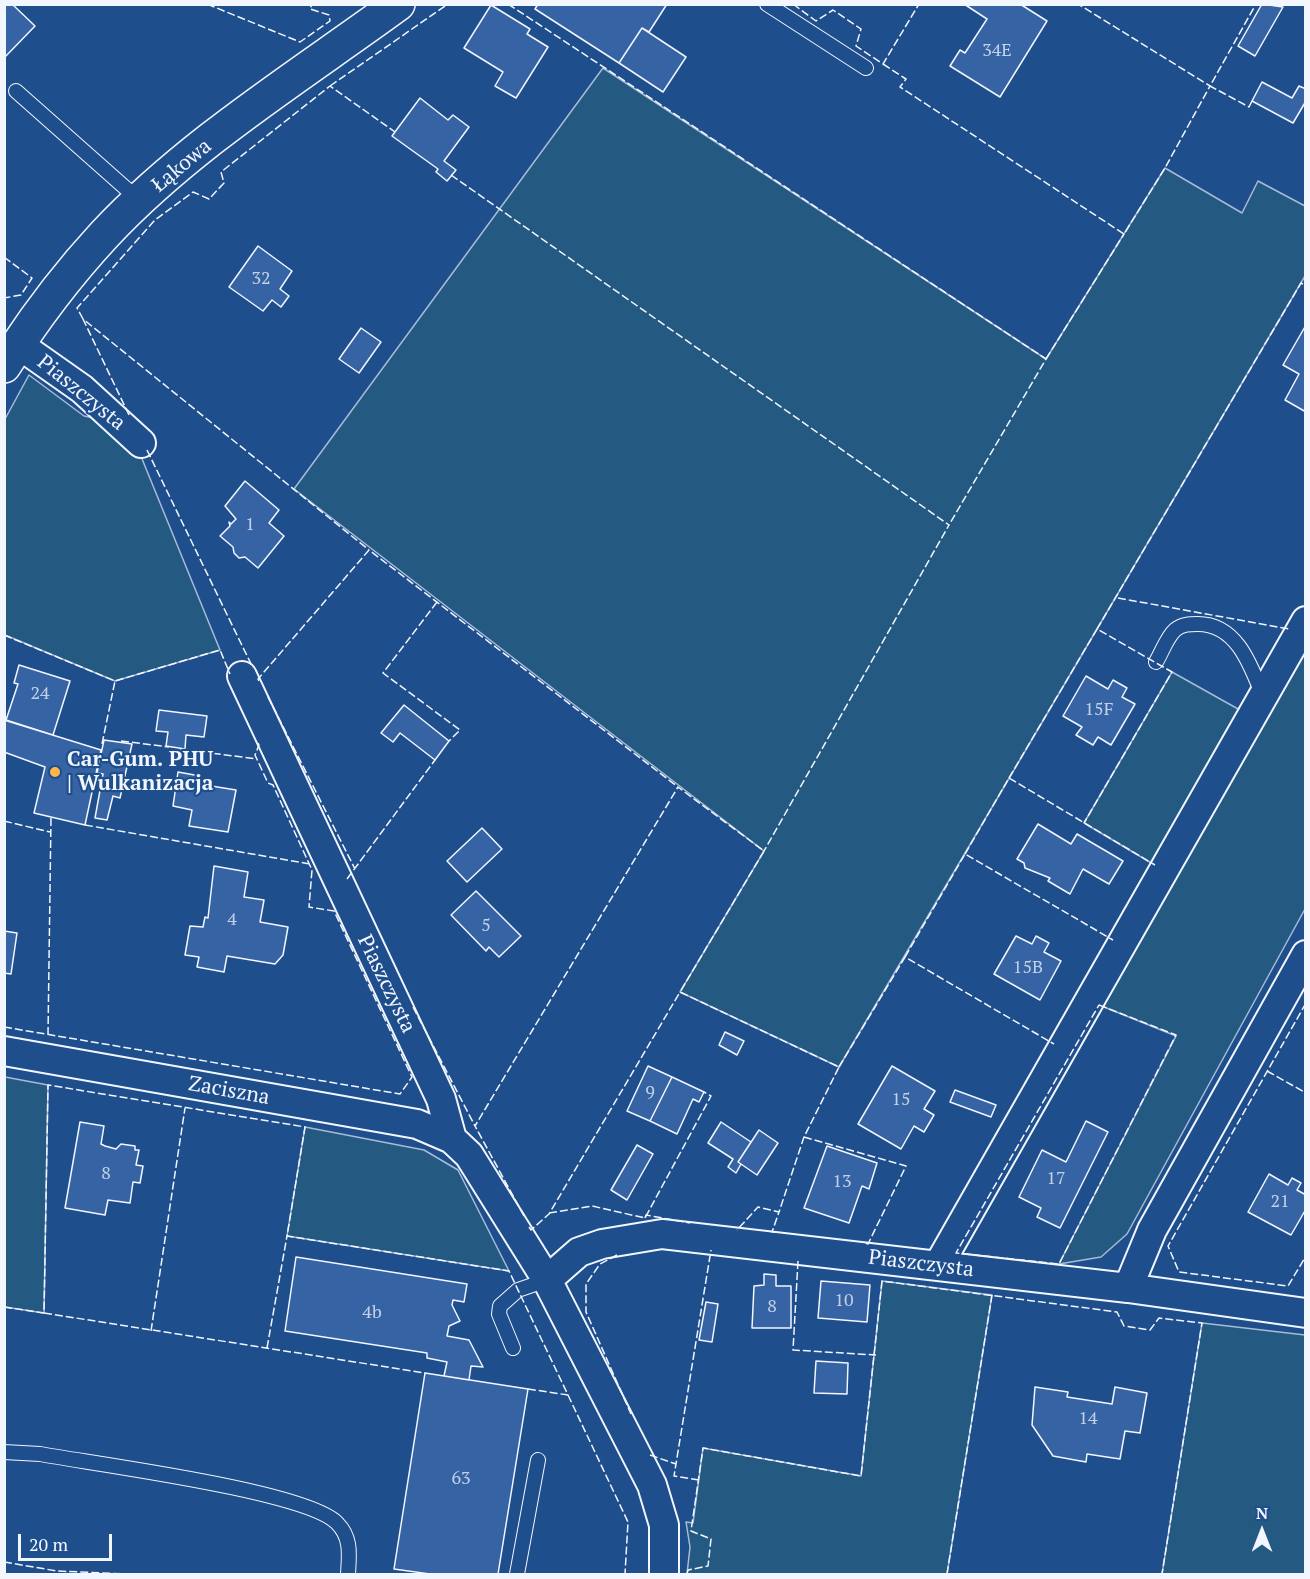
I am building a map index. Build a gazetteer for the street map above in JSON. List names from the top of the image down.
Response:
{
  "streets": {
    "street": ["Łąkowa", "Piaszczysta", "Zaciszna"]
  },
  "crossings": [
    ["Łąkowa", "Piaszczysta"],
    ["Piaszczysta", "Zaciszna"]
  ],
  "places": ["Car-Gum. PHU | Wulkanizacja"],
  "house_numbers": [
    "34E",
    "32",
    "1",
    "24",
    "15F",
    "4",
    "5",
    "15B",
    "9",
    "15",
    "8",
    "17",
    "13",
    "21",
    "10",
    "8",
    "4b",
    "14",
    "63"
  ],
  "scale_bar": "20 m",
  "north": "top"
}
